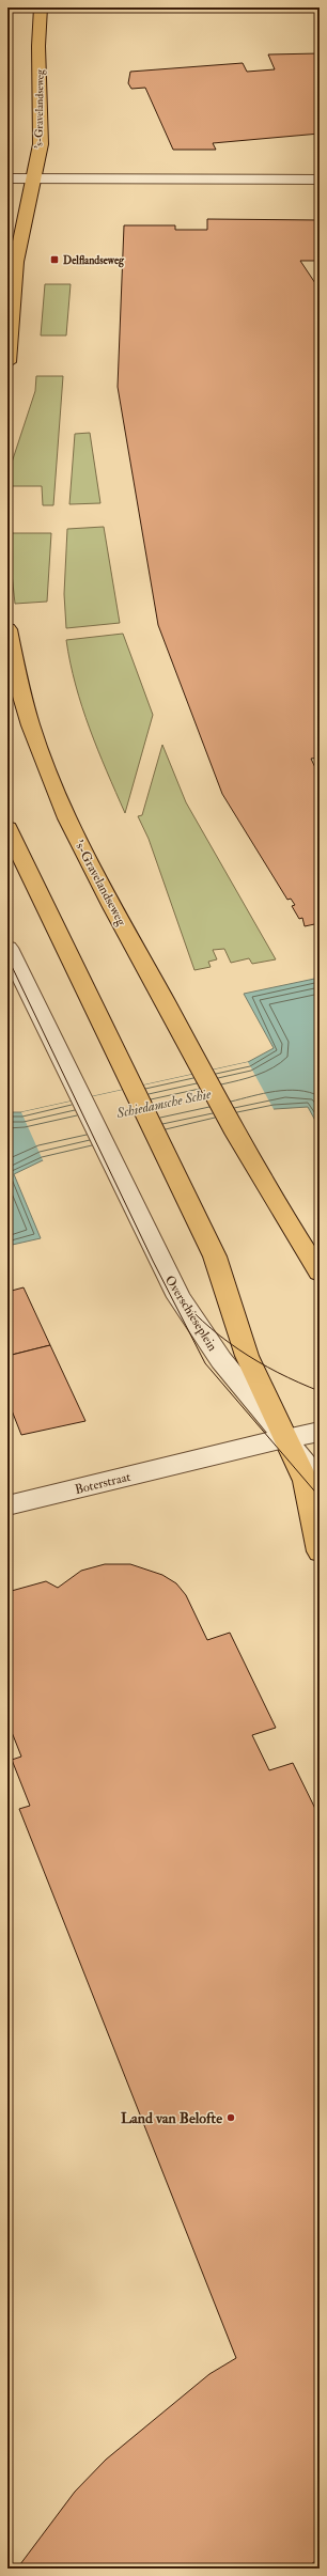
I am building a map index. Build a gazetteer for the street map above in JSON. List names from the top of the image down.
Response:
{
  "streets": {
    "main road": ["'s-Gravelandseweg", "Overschieseplein"],
    "street": ["Boterstraat"]
  },
  "crossings": [
    ["Overschieseplein", "Boterstraat"]
  ],
  "water": ["Schiedamsche Schie"],
  "places": {
    "transit": ["Delflandseweg"],
    "other": ["Land van Belofte"]
  }
}
